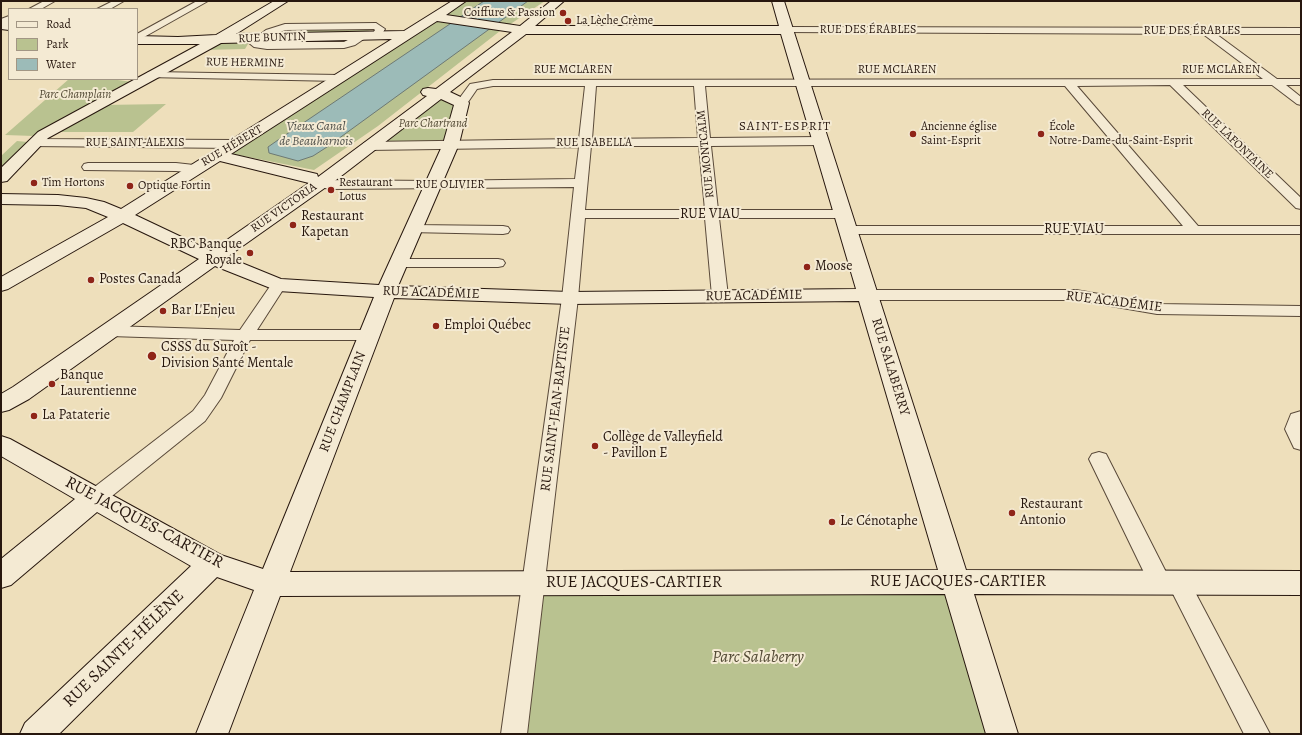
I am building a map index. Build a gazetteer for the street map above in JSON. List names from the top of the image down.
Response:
{
  "streets": {
    "street": [
      "RUE DES ÉRABLES",
      "RUE BUNTIN",
      "RUE HERMINE",
      "RUE MCLAREN",
      "RUE SAINT-ALEXIS",
      "RUE ISABELLA",
      "RUE LAFONTAINE",
      "RUE HÉBERT",
      "RUE MONTCALM",
      "RUE OLIVIER",
      "RUE VICTORIA",
      "RUE VIAU",
      "RUE ACADÉMIE",
      "RUE SALABERRY",
      "RUE CHAMPLAIN",
      "RUE SAINT-JEAN-BAPTISTE",
      "RUE JACQUES-CARTIER",
      "RUE SAINTE-HÉLÈNE"
    ]
  },
  "crossings": [
    ["RUE DES ÉRABLES", "RUE HÉBERT"],
    ["RUE DES ÉRABLES", "RUE VICTORIA"],
    ["RUE DES ÉRABLES", "RUE SALABERRY"],
    ["RUE BUNTIN", "RUE HÉBERT"],
    ["RUE HERMINE", "RUE HÉBERT"],
    ["RUE MCLAREN", "RUE LAFONTAINE"],
    ["RUE MCLAREN", "RUE MONTCALM"],
    ["RUE MCLAREN", "RUE VICTORIA"],
    ["RUE MCLAREN", "RUE SALABERRY"],
    ["RUE MCLAREN", "RUE CHAMPLAIN"],
    ["RUE MCLAREN", "RUE SAINT-JEAN-BAPTISTE"],
    ["RUE SAINT-ALEXIS", "RUE HÉBERT"],
    ["RUE ISABELLA", "RUE MONTCALM"],
    ["RUE ISABELLA", "RUE VICTORIA"],
    ["RUE ISABELLA", "RUE SALABERRY"],
    ["RUE ISABELLA", "RUE CHAMPLAIN"],
    ["RUE ISABELLA", "RUE SAINT-JEAN-BAPTISTE"],
    ["RUE HÉBERT", "RUE ACADÉMIE"],
    ["RUE MONTCALM", "RUE VIAU"],
    ["RUE MONTCALM", "RUE ACADÉMIE"],
    ["RUE OLIVIER", "RUE VICTORIA"],
    ["RUE OLIVIER", "RUE CHAMPLAIN"],
    ["RUE OLIVIER", "RUE SAINT-JEAN-BAPTISTE"],
    ["RUE VICTORIA", "RUE ACADÉMIE"],
    ["RUE VIAU", "RUE SALABERRY"],
    ["RUE VIAU", "RUE SAINT-JEAN-BAPTISTE"],
    ["RUE ACADÉMIE", "RUE SALABERRY"],
    ["RUE ACADÉMIE", "RUE CHAMPLAIN"],
    ["RUE ACADÉMIE", "RUE SAINT-JEAN-BAPTISTE"],
    ["RUE SALABERRY", "RUE JACQUES-CARTIER"],
    ["RUE CHAMPLAIN", "RUE JACQUES-CARTIER"],
    ["RUE SAINT-JEAN-BAPTISTE", "RUE JACQUES-CARTIER"],
    ["RUE JACQUES-CARTIER", "RUE SAINTE-HÉLÈNE"]
  ],
  "districts": ["SAINT-ESPRIT"],
  "water": ["Vieux Canal de Beauharnois"],
  "parks": ["Parc Champlain", "Parc Chartrand", "Parc Salaberry"],
  "places": [
    "Coiffure & Passion",
    "La Lèche Crème",
    "Ancienne église Saint-Esprit",
    "École Notre-Dame-du-Saint-Esprit",
    "Tim Hortons",
    "Optique Fortin",
    "Restaurant Lotus",
    "Restaurant Kapetan",
    "RBC Banque Royale",
    "Moose",
    "Postes Canada",
    "Bar L'Enjeu",
    "Emploi Québec",
    "CSSS du Suroît - Division Santé Mentale",
    "Banque Laurentienne",
    "La Pataterie",
    "Collège de Valleyfield - Pavillon E",
    "Restaurant Antonio",
    "Le Cénotaphe"
  ],
  "legend": ["Road", "Park", "Water"]
}
